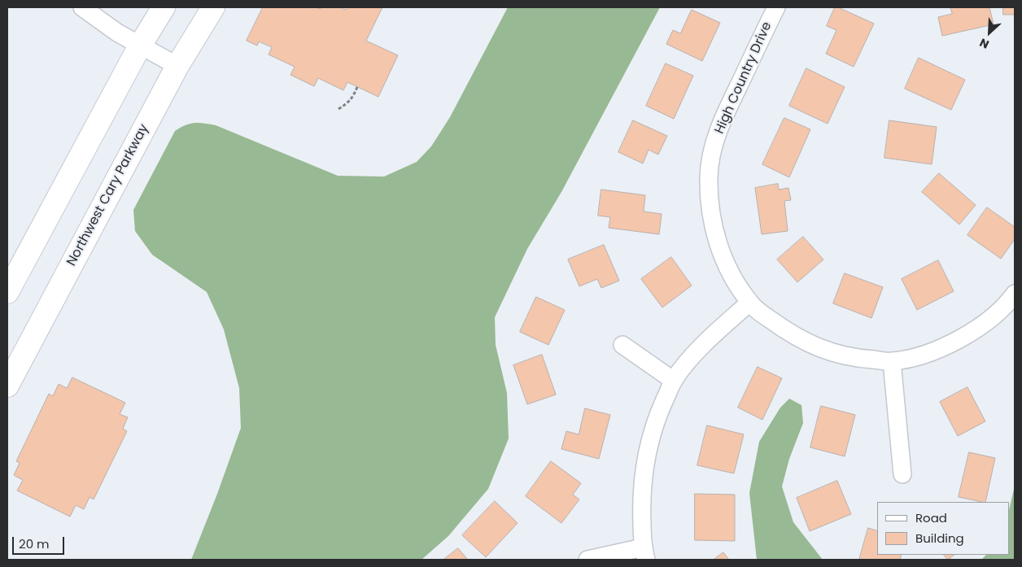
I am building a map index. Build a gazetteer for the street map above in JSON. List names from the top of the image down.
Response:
{
  "streets": {
    "main road": ["Northwest Cary Parkway"],
    "street": ["High Country Drive"]
  },
  "legend": ["Road", "Building"],
  "scale_bar": "20 m",
  "north": "bottom left"
}
